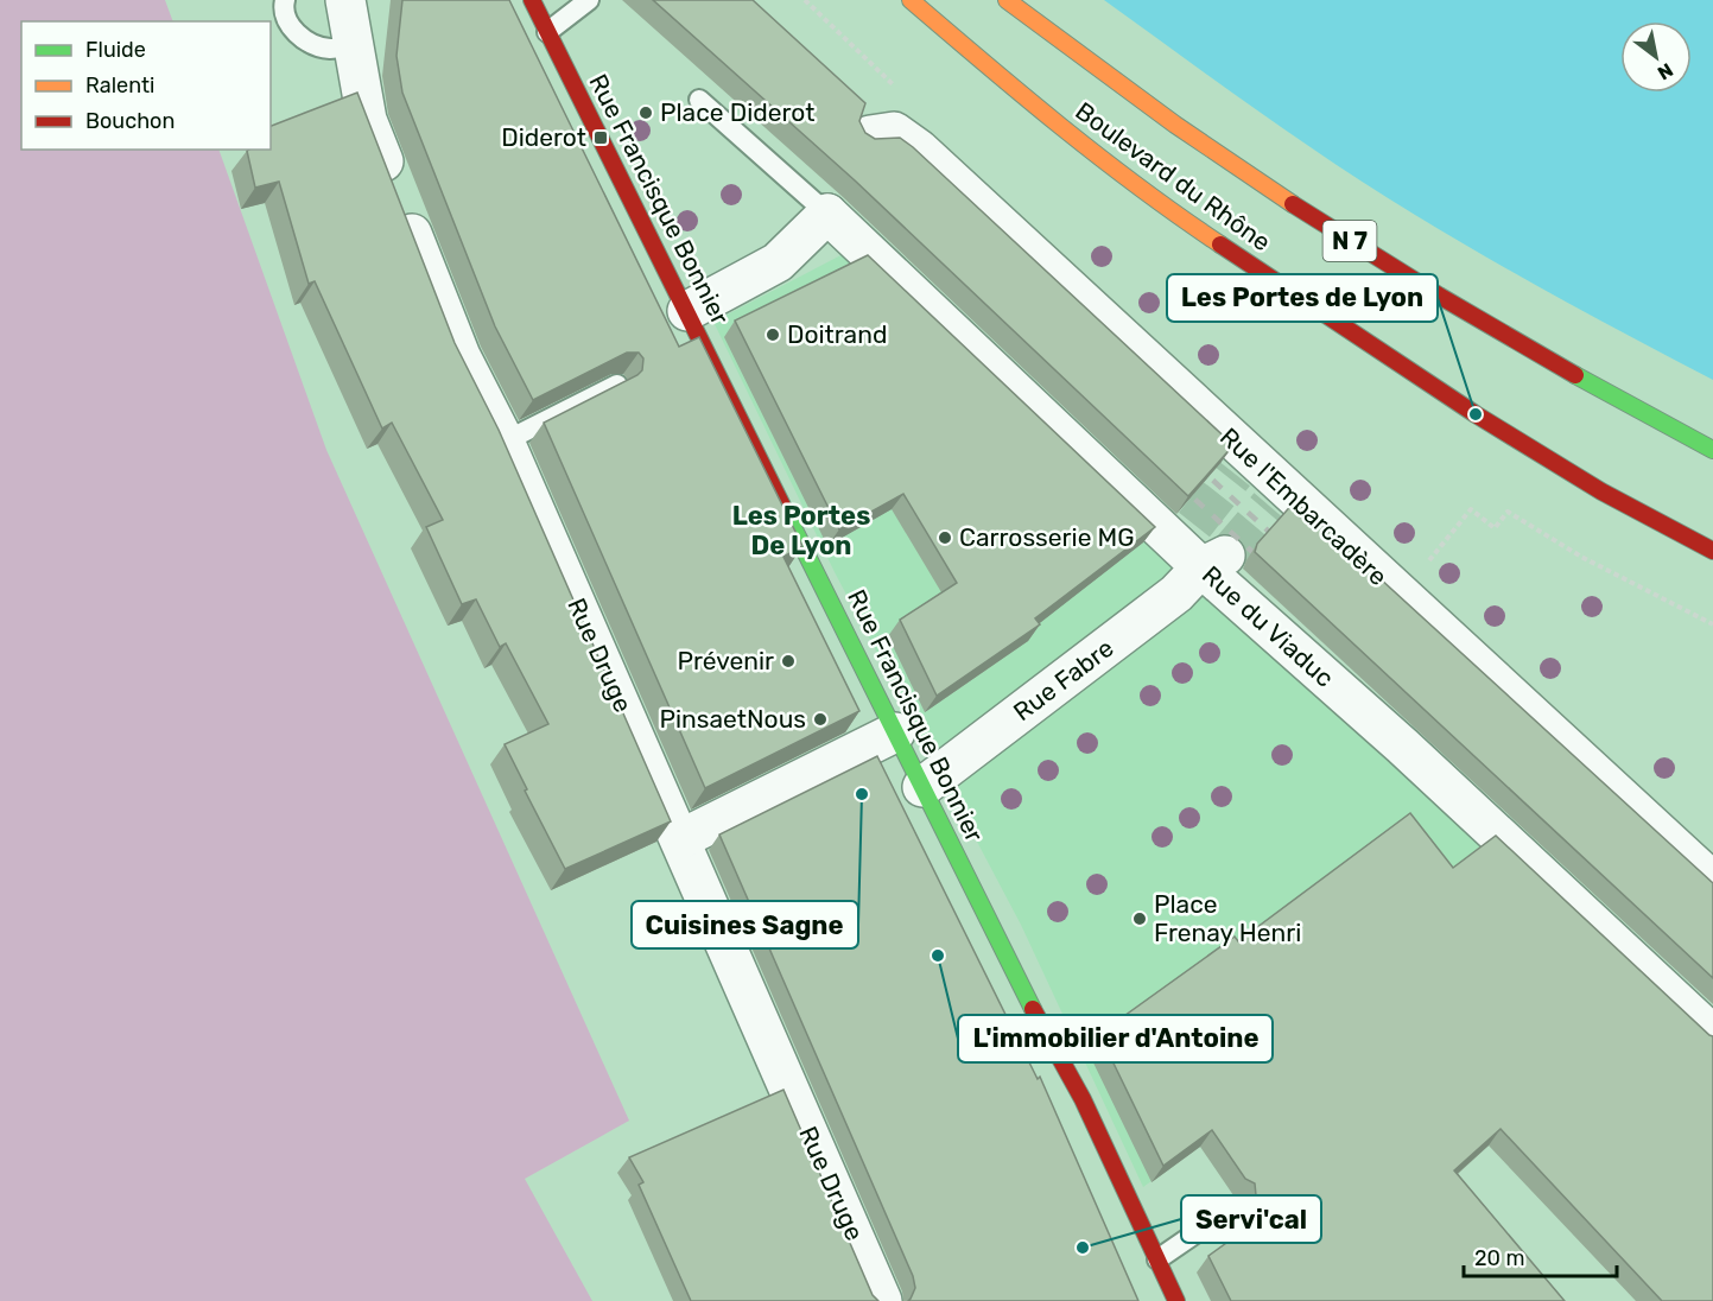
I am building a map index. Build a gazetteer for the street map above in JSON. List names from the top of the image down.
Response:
{
  "streets": {
    "main road": ["Boulevard du Rhône", "Rue Francisque Bonnier", "N 7"],
    "street": [
      "Rue l'Embarcadère",
      "Rue du Viaduc",
      "Rue Druge",
      "Rue Fabre"
    ]
  },
  "crossings": [
    ["Rue Francisque Bonnier", "Rue Fabre"],
    ["Rue du Viaduc", "Rue Fabre"]
  ],
  "districts": ["Les Portes De Lyon"],
  "places": {
    "other": [
      "Place Diderot",
      "Doitrand",
      "Les Portes de Lyon",
      "Carrosserie MG",
      "Prévenir",
      "PinsaetNous",
      "Cuisines Sagne",
      "Place Frenay Henri",
      "L'immobilier d'Antoine",
      "Servi'cal"
    ],
    "transit": ["Diderot"]
  },
  "legend": ["Fluide", "Ralenti", "Bouchon"],
  "scale_bar": "20 m",
  "north": "bottom right"
}
